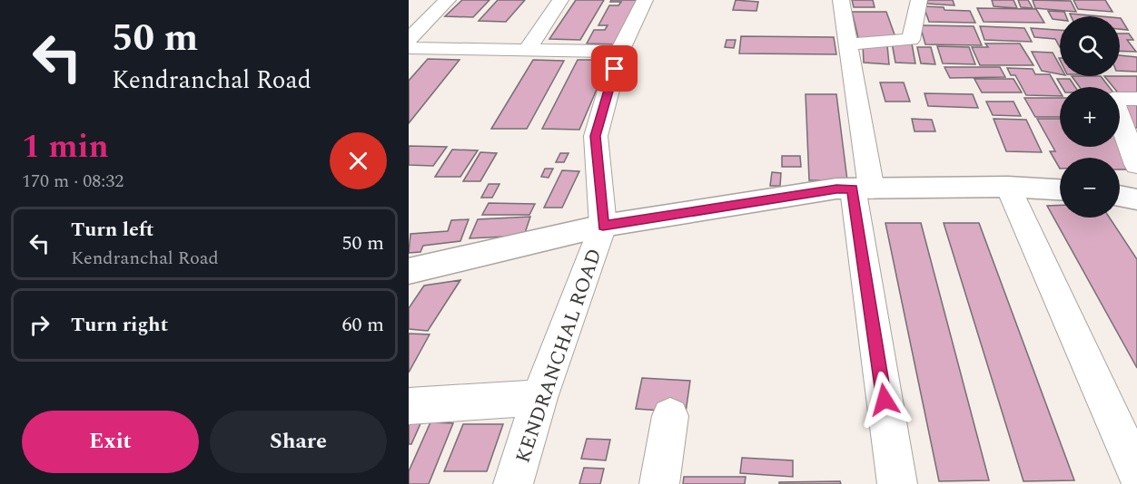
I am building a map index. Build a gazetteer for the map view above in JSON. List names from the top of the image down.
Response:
{
  "streets": {
    "street": ["KENDRANCHAL ROAD"]
  },
  "page": {
    "turn": ["50 m", "Kendranchal Road"],
    "map_buttons": ["+", "−"],
    "heading": ["1 min", "170 m · 08:32"],
    "list": [
      {
        "name": "Turn left",
        "note": "Kendranchal Road",
        "value": "50 m"
      },
      {
        "name": "Turn right",
        "value": "60 m"
      }
    ],
    "buttons": ["Exit", "Share"]
  }
}
